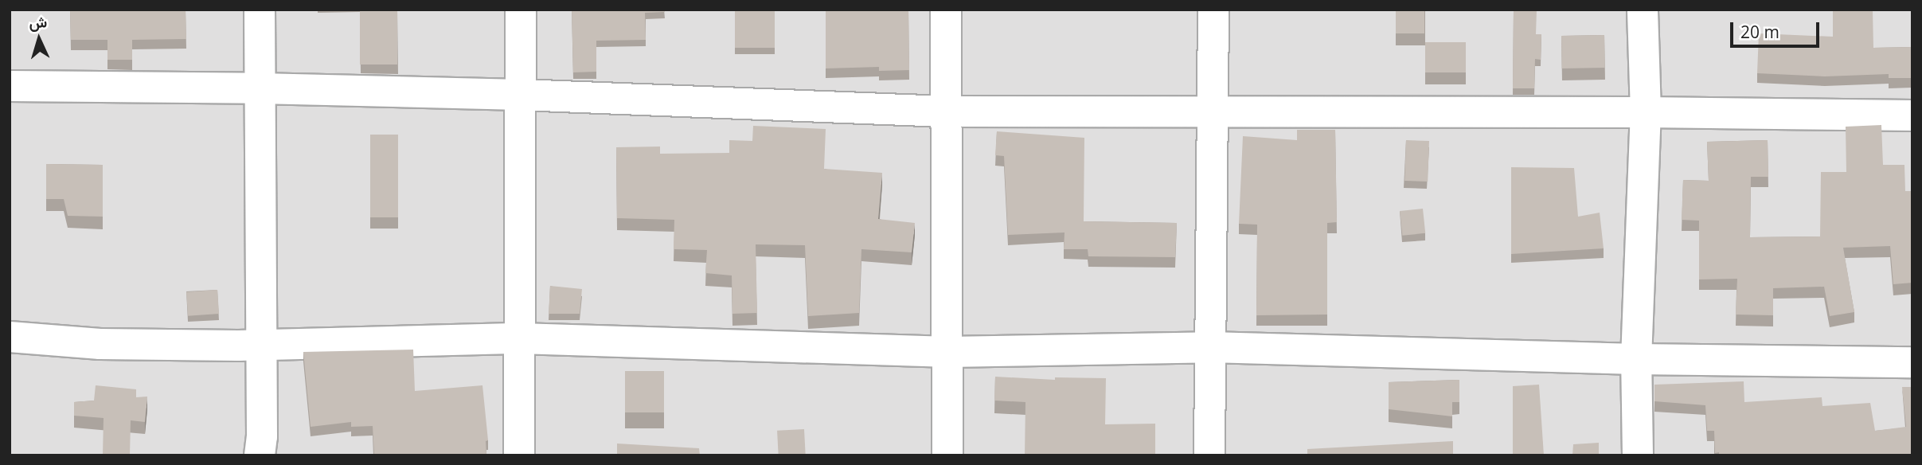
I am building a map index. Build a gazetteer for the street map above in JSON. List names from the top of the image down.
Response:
{
  "scale_bar": "20 m",
  "north": "top"
}
